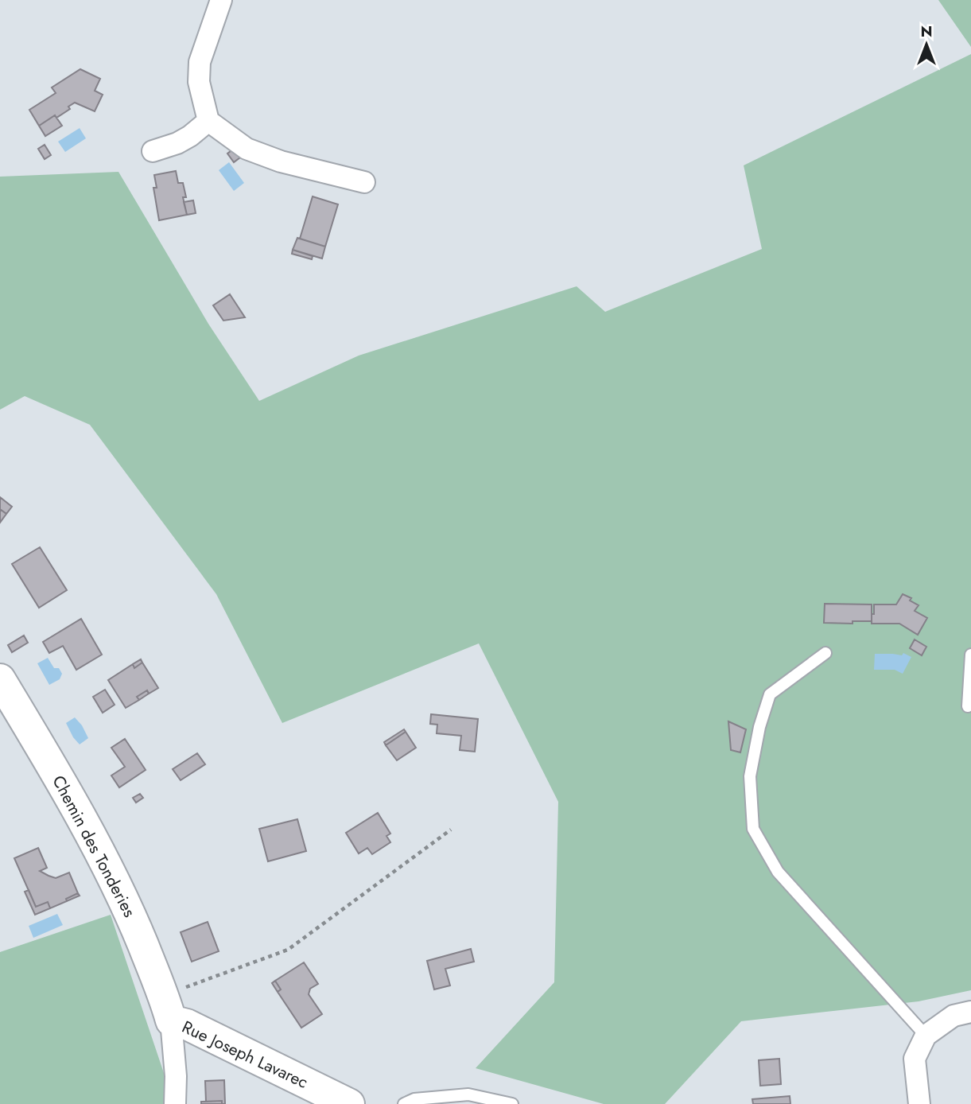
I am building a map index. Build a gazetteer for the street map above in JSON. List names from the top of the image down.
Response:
{
  "streets": {
    "street": ["Chemin des Tonderies", "Rue Joseph Lavarec"]
  },
  "crossings": [
    ["Chemin des Tonderies", "Rue Joseph Lavarec"]
  ],
  "north": "top"
}
